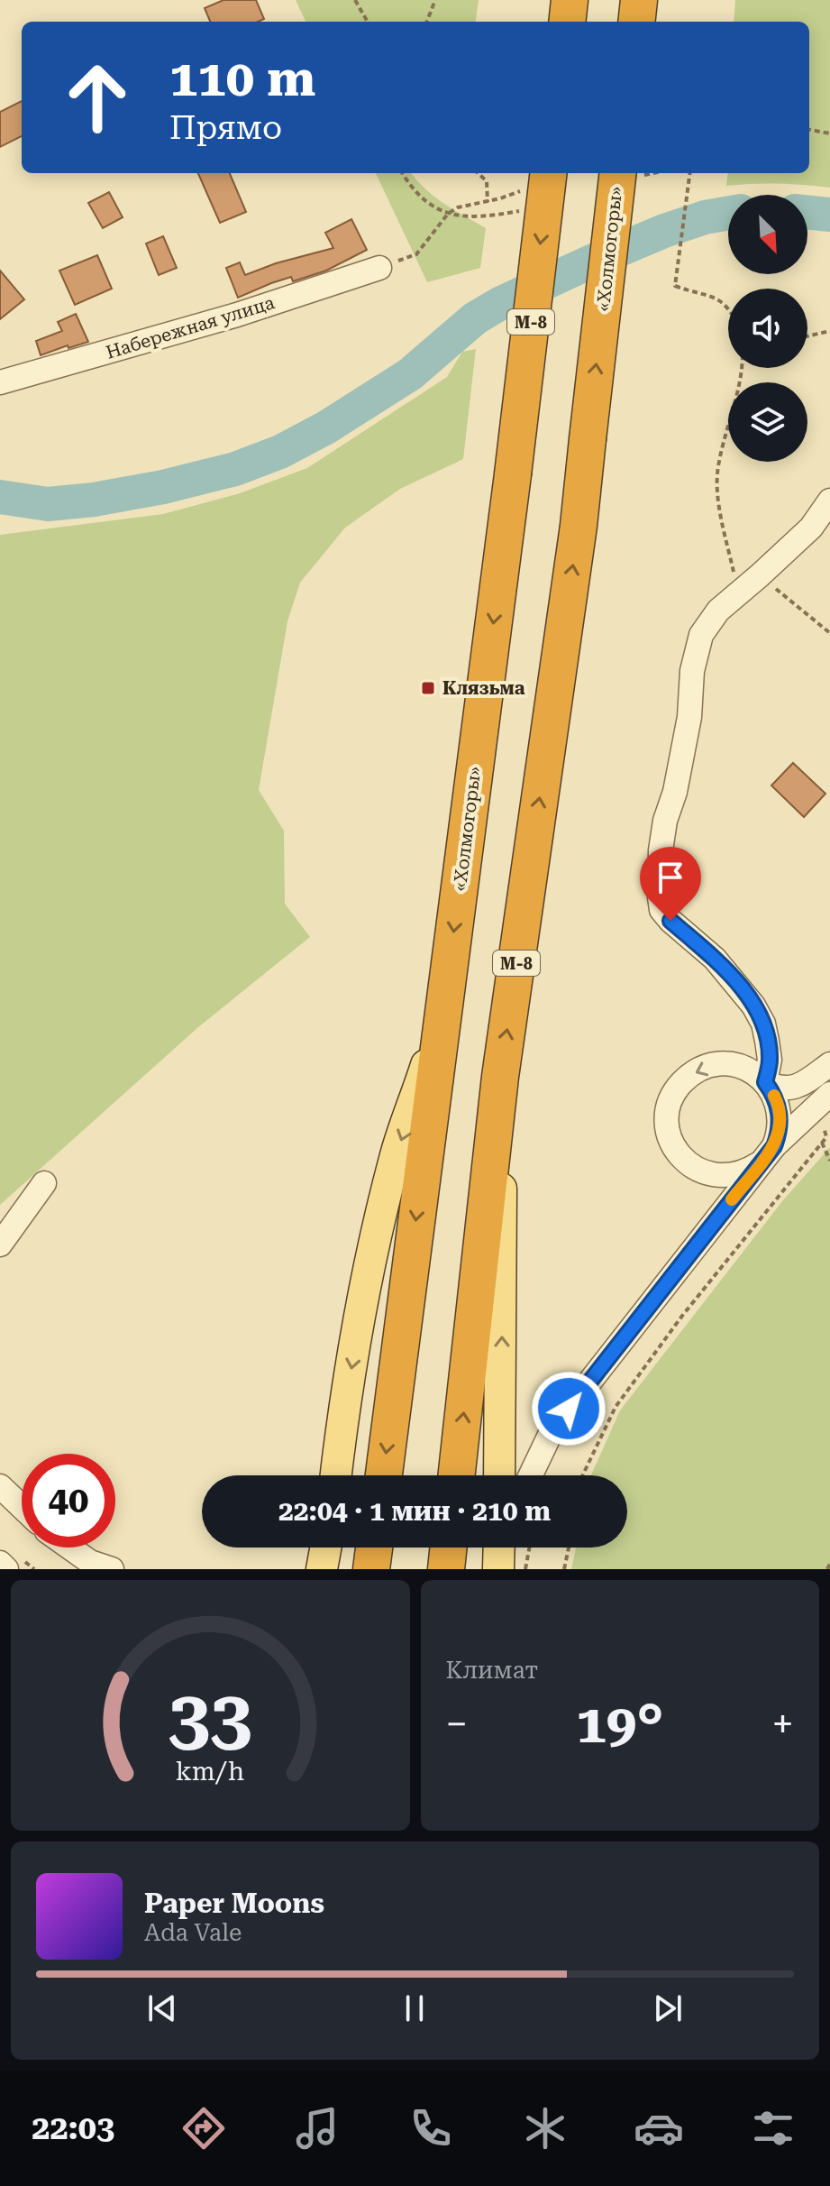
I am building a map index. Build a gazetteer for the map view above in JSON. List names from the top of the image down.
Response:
{
  "streets": {
    "highway": ["«Холмогоры»", "М-8"],
    "street": ["Набережная улица"]
  },
  "places": {
    "transit": ["Клязьма"]
  },
  "north": "bottom right",
  "page": {
    "turn": ["110 m", "Прямо"],
    "limit": "40",
    "trip": "22:04 · 1 мин · 210 m",
    "tile": "Климат",
    "heat": ["−", "19°", "+"],
    "song": ["Paper Moons", "Ada Vale"],
    "tabs": "22:03",
    "gauge": ["33", "km/h"]
  }
}
